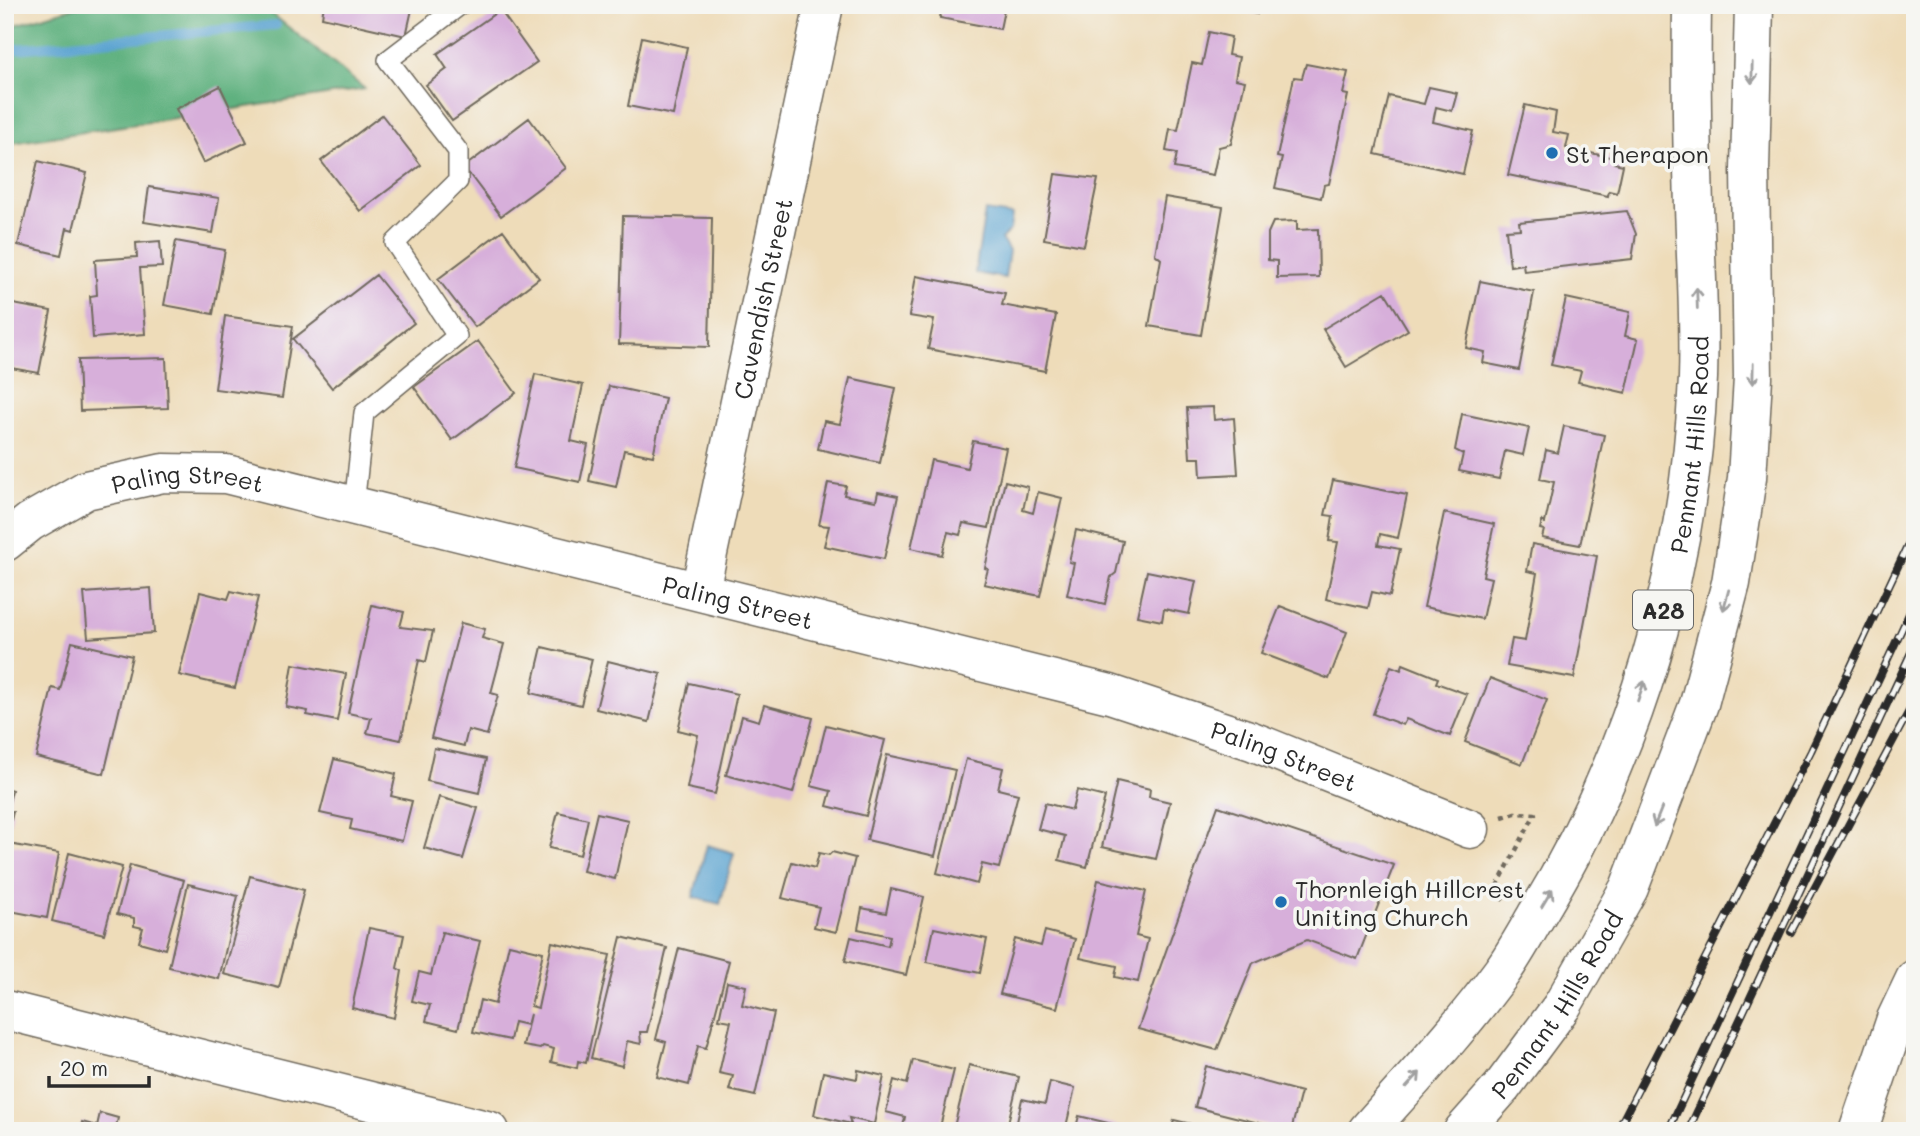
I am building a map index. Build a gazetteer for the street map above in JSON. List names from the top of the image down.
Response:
{
  "streets": {
    "main road": [
      "Cavendish Street",
      "Pennant Hills Road",
      "Paling Street",
      "A28"
    ]
  },
  "crossings": [
    ["Cavendish Street", "Paling Street"]
  ],
  "places": ["St Therapon", "Thornleigh Hillcrest Uniting Church"],
  "scale_bar": "20 m"
}
